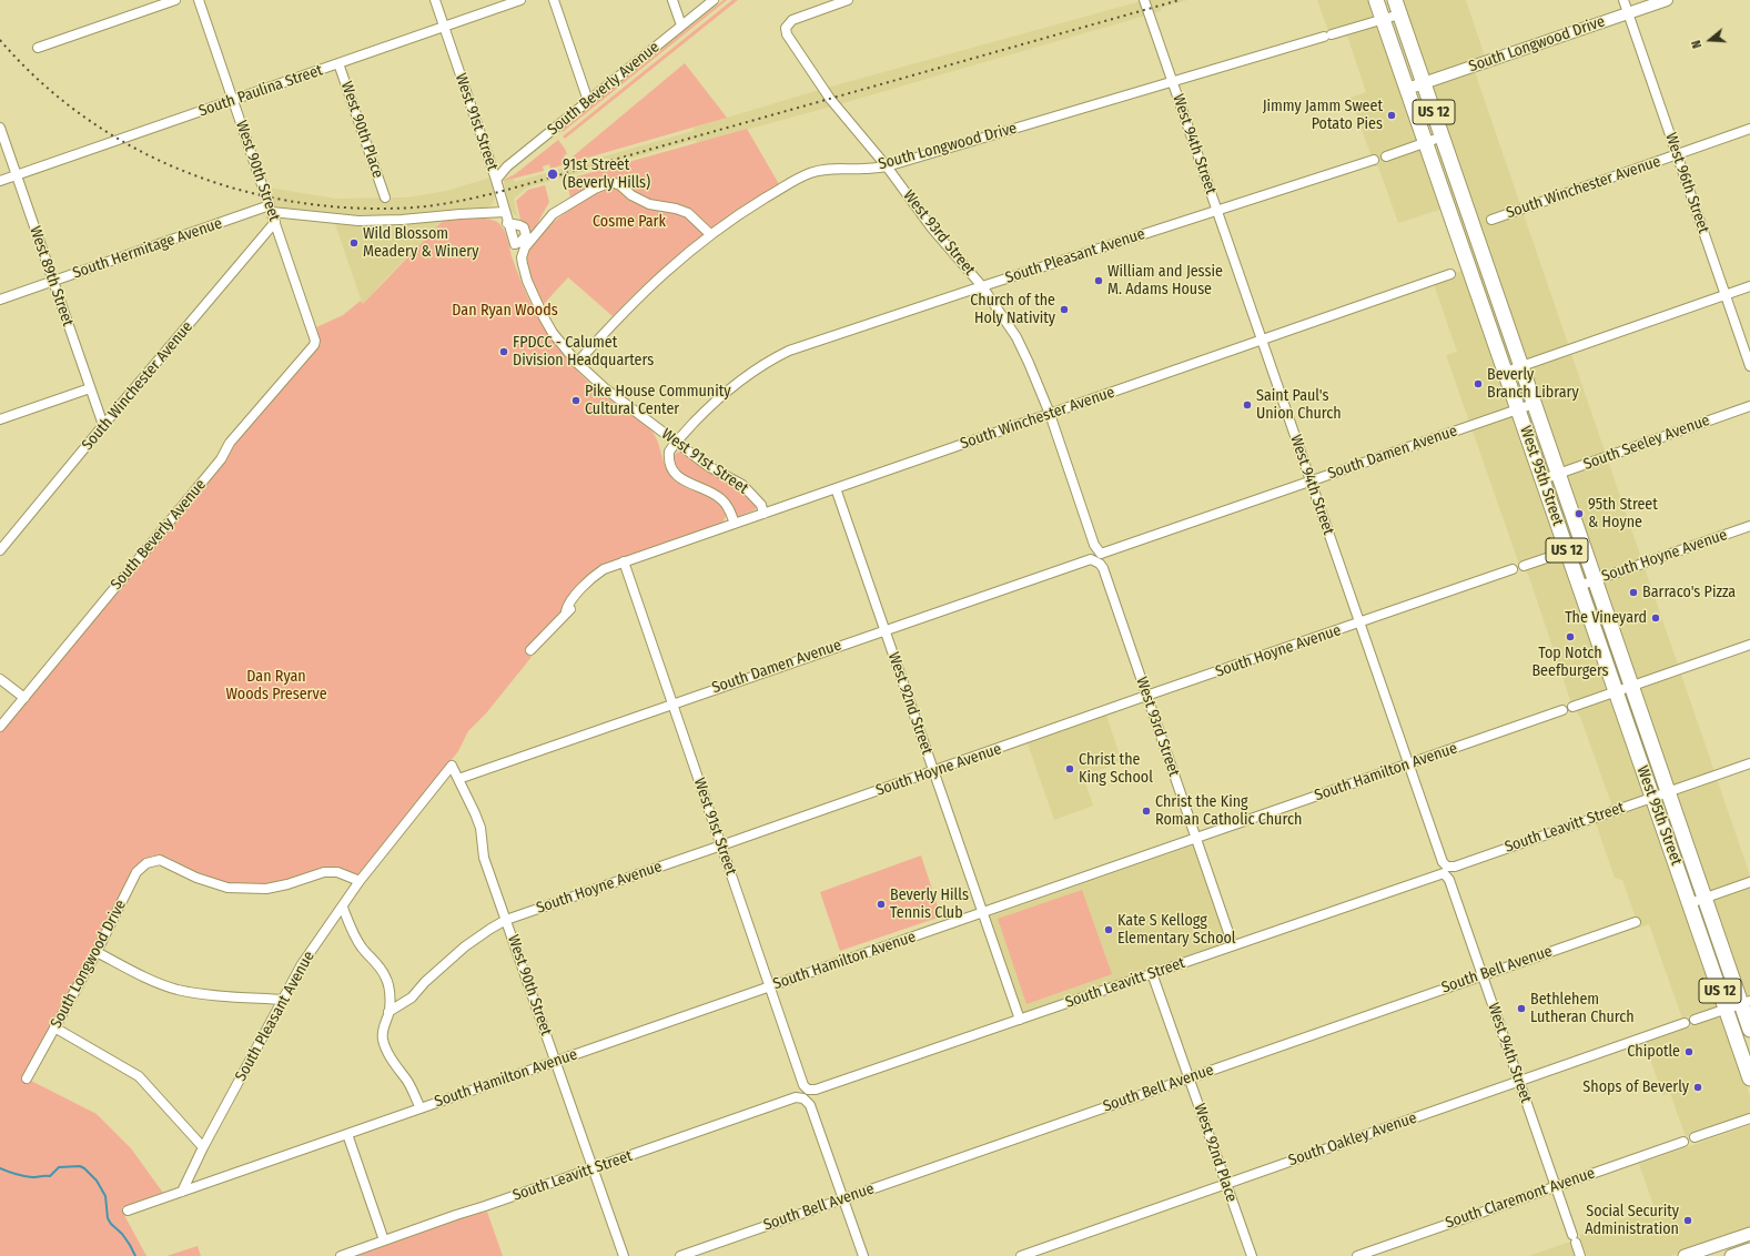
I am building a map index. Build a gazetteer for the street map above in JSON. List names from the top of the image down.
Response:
{
  "streets": {
    "main road": ["US 12", "West 95th Street"],
    "street": [
      "South Longwood Drive",
      "South Beverly Avenue",
      "South Paulina Street",
      "West 91st Street",
      "West 90th Place",
      "West 94th Street",
      "West 90th Street",
      "West 96th Street",
      "South Winchester Avenue",
      "West 93rd Street",
      "South Hermitage Avenue",
      "South Pleasant Avenue",
      "West 89th Street",
      "South Seeley Avenue",
      "South Damen Avenue",
      "South Hoyne Avenue",
      "West 92nd Street",
      "South Hamilton Avenue",
      "South Leavitt Street",
      "South Bell Avenue",
      "South Oakley Avenue",
      "West 92nd Place",
      "South Claremont Avenue"
    ]
  },
  "crossings": [
    ["South Longwood Drive", "West 91st Street"],
    ["South Longwood Drive", "West 94th Street"],
    ["South Longwood Drive", "West 96th Street"],
    ["South Longwood Drive", "West 93rd Street"],
    ["South Longwood Drive", "South Pleasant Avenue"],
    ["South Longwood Drive", "West 95th Street"],
    ["South Beverly Avenue", "West 91st Street"],
    ["South Beverly Avenue", "West 90th Street"],
    ["South Paulina Street", "West 91st Street"],
    ["South Paulina Street", "West 90th Place"],
    ["South Paulina Street", "West 90th Street"],
    ["South Paulina Street", "West 89th Street"],
    ["West 91st Street", "South Winchester Avenue"],
    ["West 91st Street", "South Hermitage Avenue"],
    ["West 91st Street", "South Pleasant Avenue"],
    ["West 91st Street", "South Damen Avenue"],
    ["West 91st Street", "South Hoyne Avenue"],
    ["West 91st Street", "South Hamilton Avenue"],
    ["West 91st Street", "South Leavitt Street"],
    ["West 94th Street", "South Winchester Avenue"],
    ["West 94th Street", "South Pleasant Avenue"],
    ["West 94th Street", "South Damen Avenue"],
    ["West 94th Street", "South Hoyne Avenue"],
    ["West 94th Street", "South Hamilton Avenue"],
    ["West 94th Street", "South Leavitt Street"],
    ["West 94th Street", "South Bell Avenue"],
    ["West 94th Street", "South Oakley Avenue"],
    ["West 94th Street", "South Claremont Avenue"],
    ["West 90th Street", "South Winchester Avenue"],
    ["West 90th Street", "South Hermitage Avenue"],
    ["West 90th Street", "South Pleasant Avenue"],
    ["West 90th Street", "South Damen Avenue"],
    ["West 90th Street", "South Hoyne Avenue"],
    ["West 90th Street", "South Hamilton Avenue"],
    ["West 90th Street", "South Leavitt Street"],
    ["West 96th Street", "South Winchester Avenue"],
    ["South Winchester Avenue", "West 93rd Street"],
    ["South Winchester Avenue", "West 89th Street"],
    ["South Winchester Avenue", "West 92nd Street"],
    ["West 93rd Street", "South Pleasant Avenue"],
    ["West 93rd Street", "South Damen Avenue"],
    ["West 93rd Street", "South Hoyne Avenue"],
    ["West 93rd Street", "South Hamilton Avenue"],
    ["West 93rd Street", "South Leavitt Street"],
    ["South Hermitage Avenue", "West 89th Street"],
    ["South Pleasant Avenue", "South Hamilton Avenue"],
    ["South Seeley Avenue", "West 95th Street"],
    ["South Damen Avenue", "West 95th Street"],
    ["South Damen Avenue", "West 92nd Street"],
    ["West 95th Street", "South Hoyne Avenue"],
    ["West 95th Street", "South Leavitt Street"],
    ["South Hoyne Avenue", "West 92nd Street"],
    ["West 92nd Street", "South Hamilton Avenue"],
    ["West 92nd Street", "South Leavitt Street"],
    ["South Leavitt Street", "South Bell Avenue"],
    ["South Leavitt Street", "West 92nd Place"],
    ["South Bell Avenue", "West 92nd Place"],
    ["South Oakley Avenue", "West 92nd Place"]
  ],
  "parks": ["Cosme Park", "Dan Ryan Woods", "Dan Ryan Woods Preserve"],
  "places": [
    "Jimmy Jamm Sweet Potato Pies",
    "91st Street (Beverly Hills)",
    "Wild Blossom Meadery & Winery",
    "William and Jessie M. Adams House",
    "Church of the Holy Nativity",
    "FPDCC - Calumet Division Headquarters",
    "Beverly Branch Library",
    "Pike House Community Cultural Center",
    "Saint Paul's Union Church",
    "95th Street & Hoyne",
    "Barraco's Pizza",
    "The Vineyard",
    "Top Notch Beefburgers",
    "Christ the King School",
    "Christ the King Roman Catholic Church",
    "Beverly Hills Tennis Club",
    "Kate S Kellogg Elementary School",
    "Bethlehem Lutheran Church",
    "Chipotle",
    "Shops of Beverly",
    "Social Security Administration"
  ],
  "north": "left"
}
